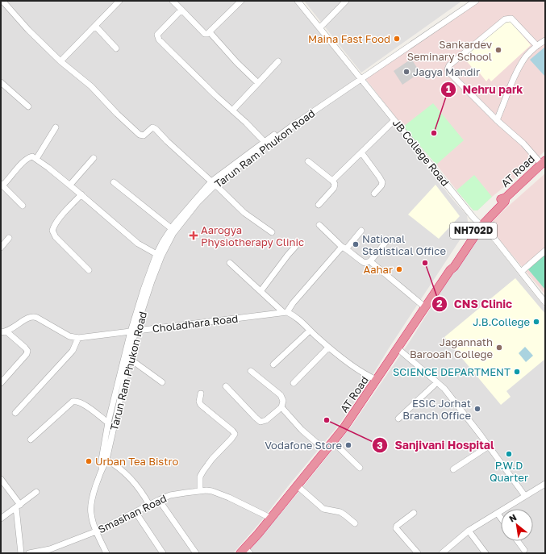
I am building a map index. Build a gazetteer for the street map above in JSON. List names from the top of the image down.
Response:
{
  "streets": {
    "highway": ["AT Road", "NH702D"],
    "street": [
      "Tarun Ram Phukon Road",
      "JB College Road",
      "Choladhara Road",
      "Smashan Road"
    ]
  },
  "crossings": [
    ["Tarun Ram Phukon Road", "JB College Road"],
    ["Tarun Ram Phukon Road", "Choladhara Road"],
    ["Tarun Ram Phukon Road", "Smashan Road"],
    ["JB College Road", "AT Road"],
    ["AT Road", "Smashan Road"]
  ],
  "places": {
    "other": [
      "Maina Fast Food",
      "Sankardev Seminary School",
      "Jagya Mandir",
      "Nehru park",
      "National Statistical Office",
      "CNS Clinic",
      "Aahar",
      "J.B.College",
      "Jagannath Barooah College",
      "SCIENCE DEPARTMENT",
      "ESIC Jorhat Branch Office",
      "Sanjivani Hospital",
      "Vodafone Store",
      "P.W.D Quarter",
      "Urban Tea Bistro"
    ],
    "health": ["Aarogya Physiotherapy Clinic"]
  },
  "north": "top left"
}
